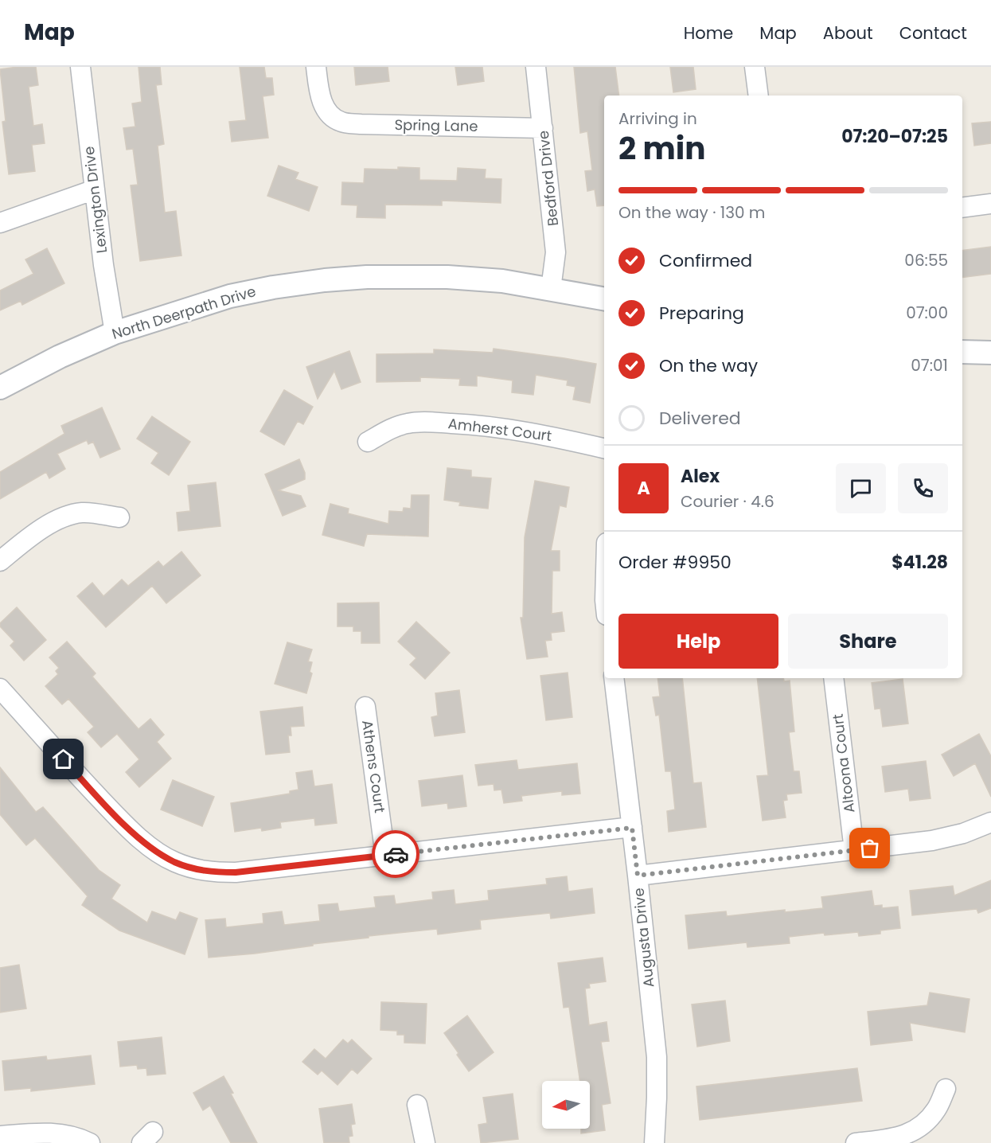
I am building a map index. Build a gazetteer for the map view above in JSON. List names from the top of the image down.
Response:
{
  "streets": {
    "street": [
      "Spring Lane",
      "Bedford Drive",
      "Lexington Drive",
      "North Deerpath Drive",
      "Amherst Court",
      "Altoona Court",
      "Athens Court",
      "Augusta Drive"
    ]
  },
  "crossings": [
    ["Spring Lane", "Bedford Drive"],
    ["Bedford Drive", "North Deerpath Drive"],
    ["Lexington Drive", "North Deerpath Drive"]
  ],
  "north": "left",
  "page": {
    "header": "Map",
    "nav": [
      "Home",
      "Map",
      "About",
      "Contact"
    ],
    "heading": ["2 min", "Arriving in", "07:20–07:25"],
    "panel": [
      "Alex",
      "Courier · 4.6",
      "Order #9950",
      "$41.28"
    ],
    "bar": "On the way · 130 m",
    "list": [
      ["Confirmed", "06:55"],
      ["Preparing", "07:00"],
      ["On the way", "07:01"],
      "Delivered"
    ],
    "round": "A",
    "buttons": ["Help", "Share"]
  }
}
